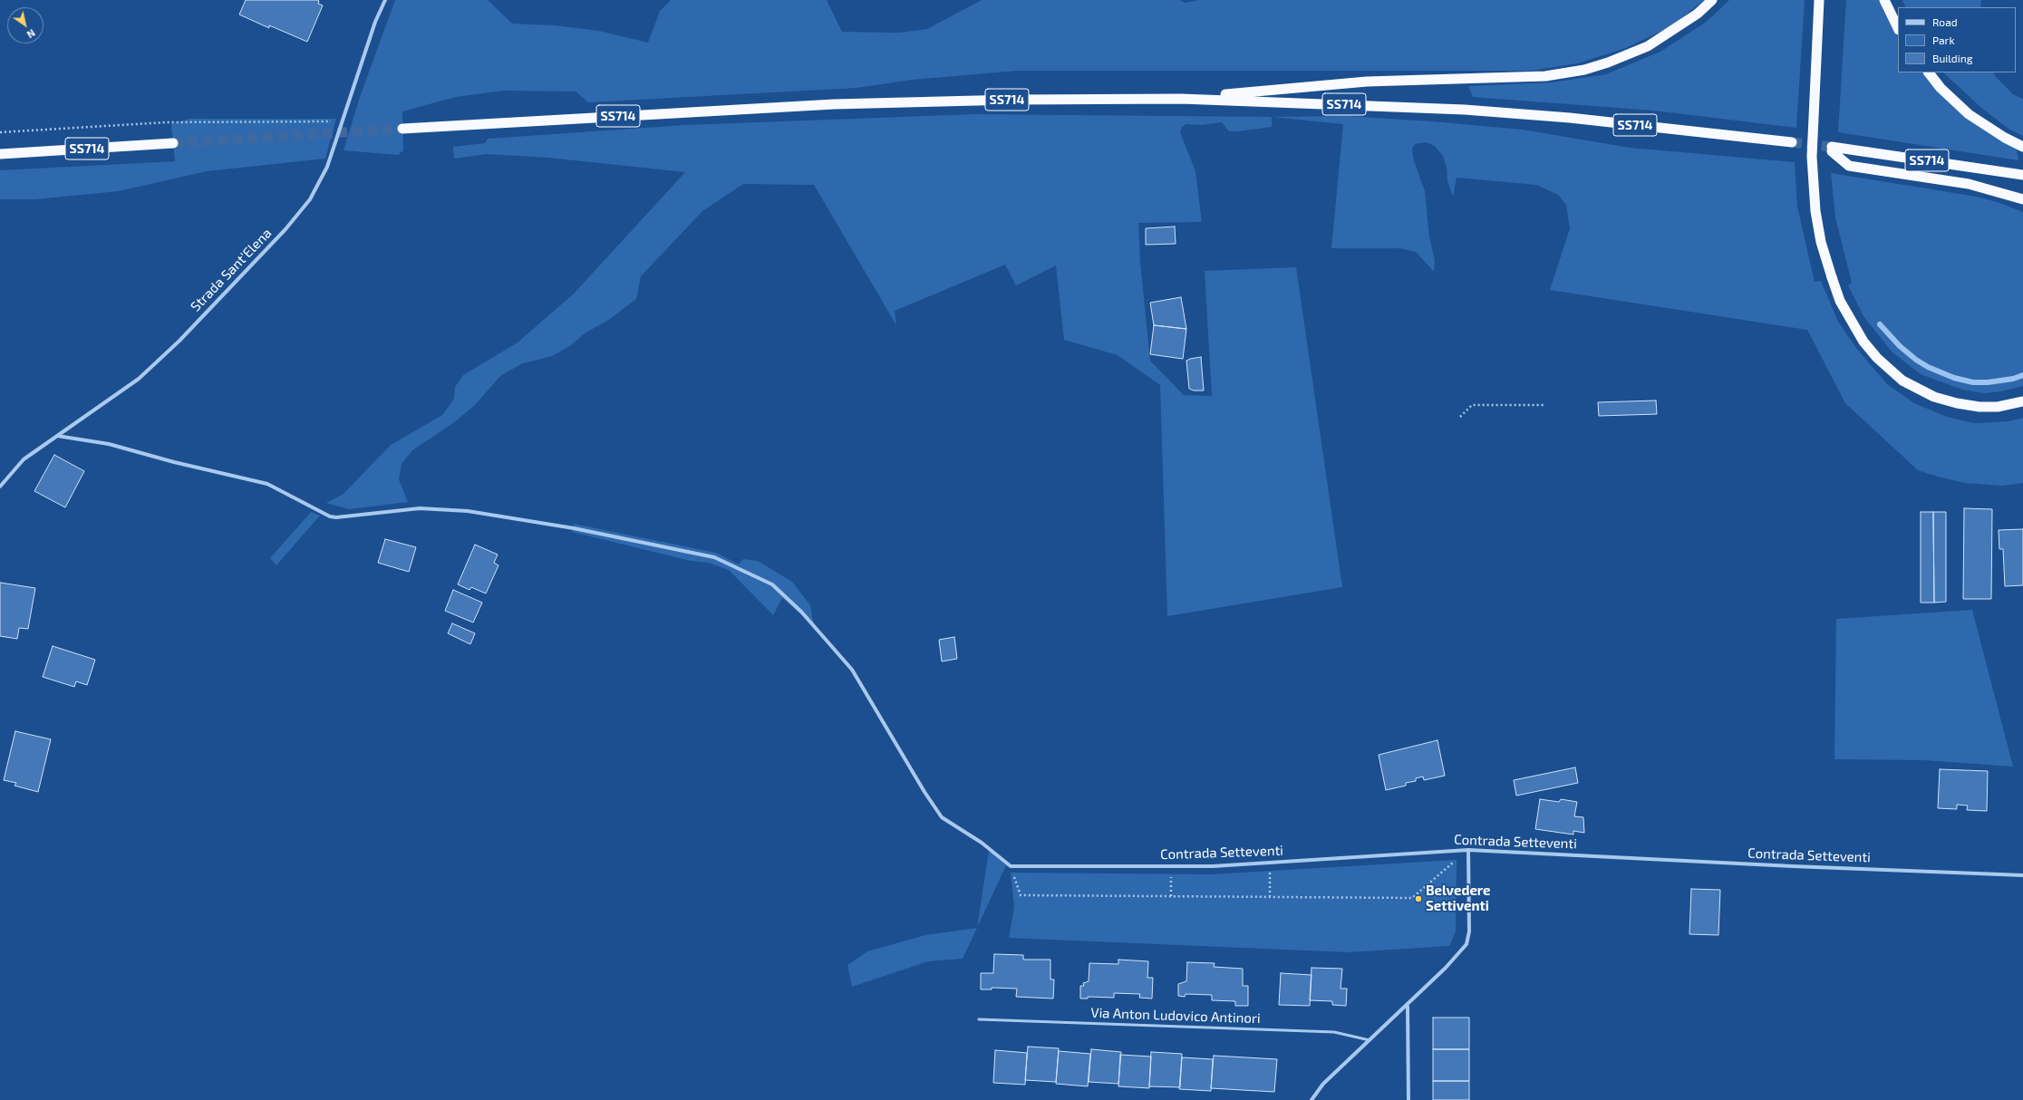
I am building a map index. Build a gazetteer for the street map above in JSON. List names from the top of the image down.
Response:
{
  "streets": {
    "highway": ["SS714"],
    "street": ["Strada Sant'Elena", "Contrada Setteventi"],
    "lane": ["Via Anton Ludovico Antinori"]
  },
  "places": ["Belvedere Settiventi"],
  "legend": ["Road", "Park", "Building"],
  "north": "bottom right"
}
